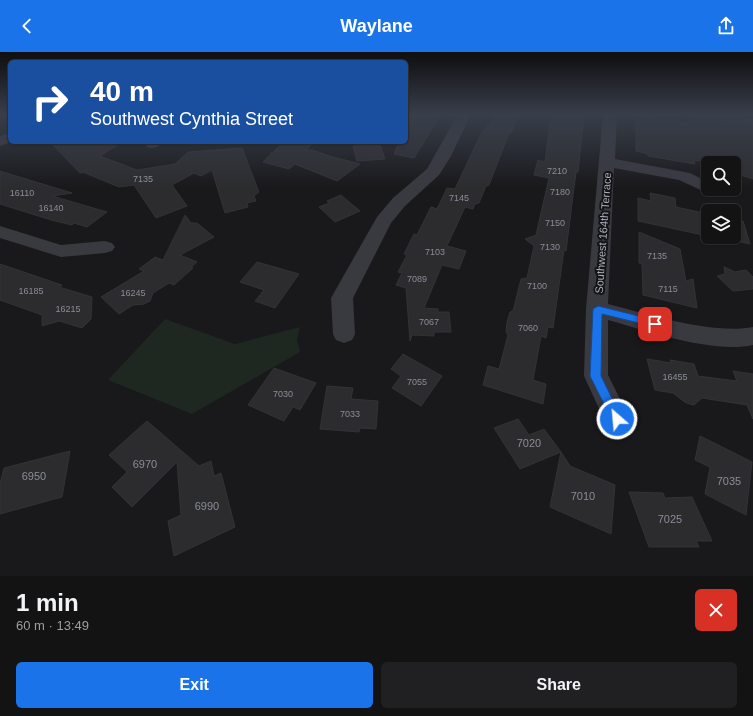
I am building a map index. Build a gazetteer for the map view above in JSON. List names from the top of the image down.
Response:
{
  "streets": {
    "street": ["Southwest 164th Terrace"]
  },
  "house_numbers": [
    "7210",
    "7135",
    "7180",
    "16110",
    "7145",
    "16140",
    "7150",
    "7130",
    "7103",
    "7135",
    "7089",
    "7100",
    "7115",
    "16185",
    "16245",
    "16215",
    "7067",
    "7060",
    "16455",
    "7055",
    "7030",
    "7033",
    "7020",
    "6970",
    "6950",
    "7035",
    "7010",
    "6990",
    "7025"
  ],
  "page": {
    "header": "Waylane",
    "turn": ["40 m", "Southwest Cynthia Street"],
    "heading": ["1 min", "60 m · 13:49"],
    "buttons": ["Exit", "Share"]
  }
}
